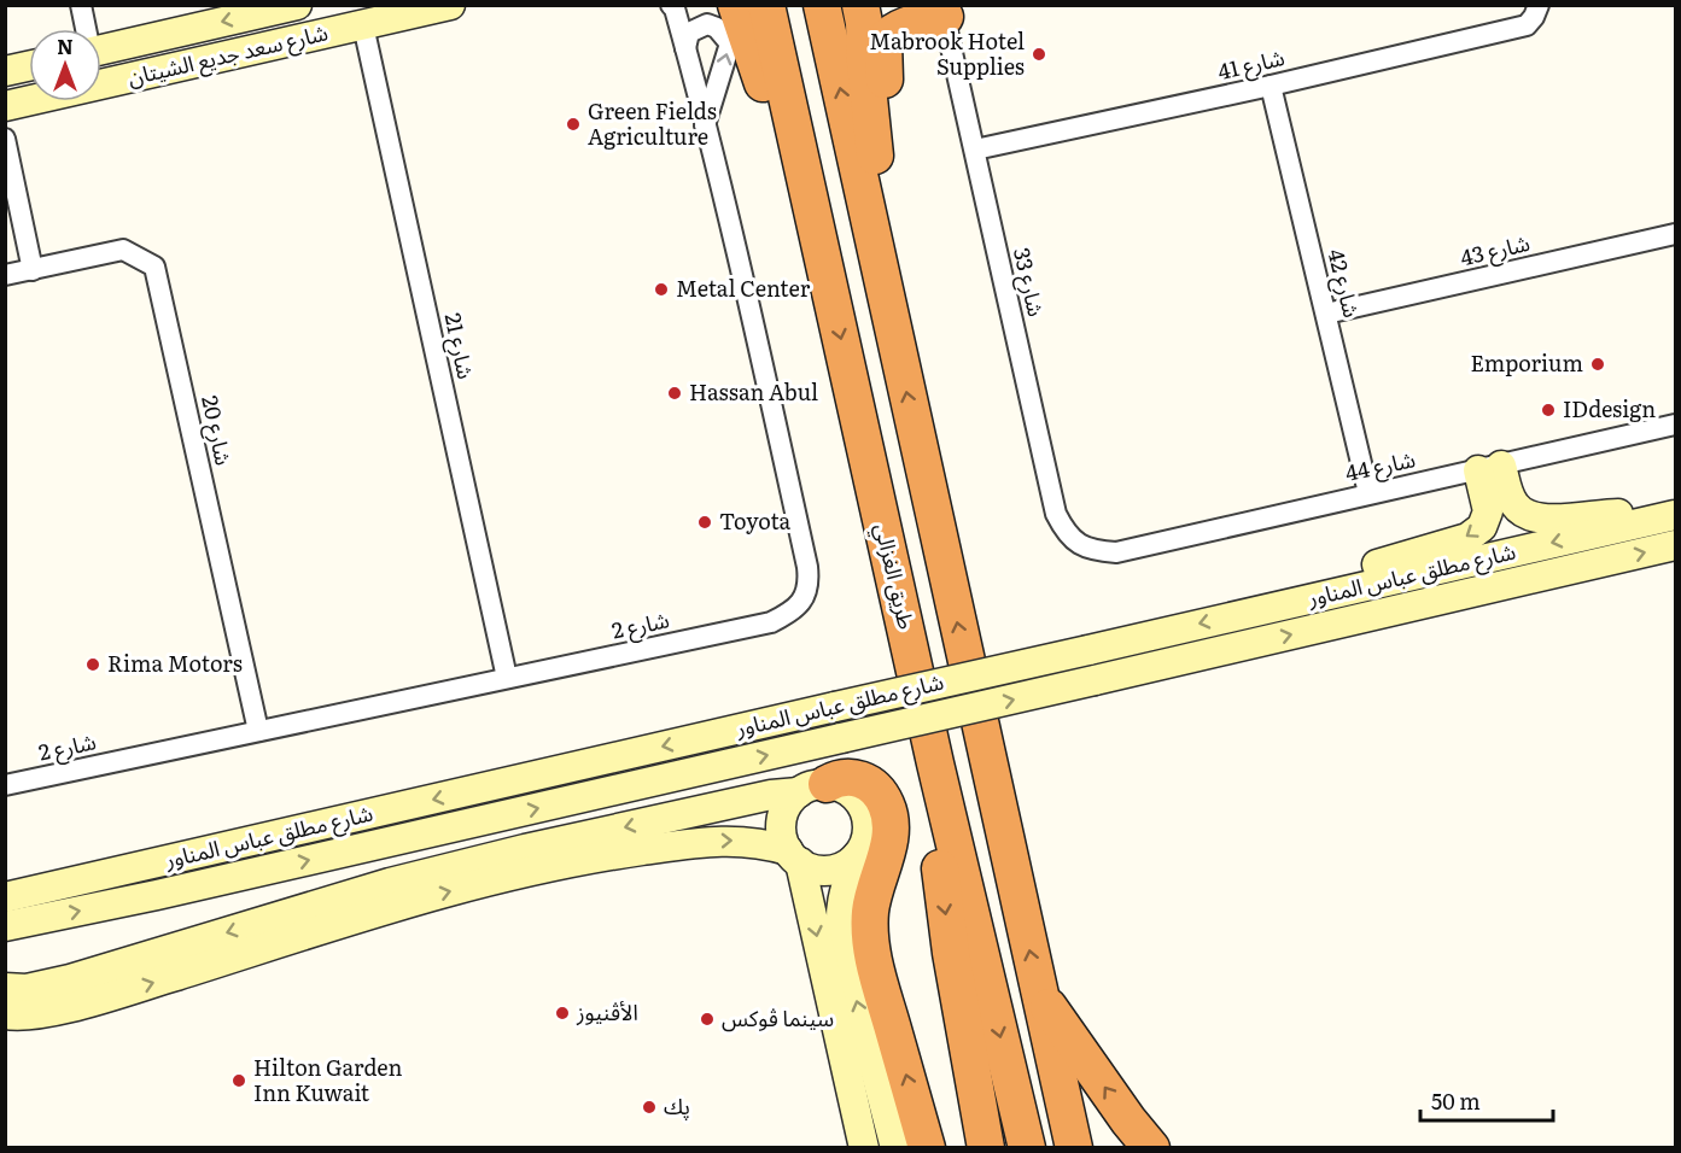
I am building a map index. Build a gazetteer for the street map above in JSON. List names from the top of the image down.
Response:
{
  "streets": {
    "highway": ["طريق الغزالي"],
    "street": [
      "شارع سعد جديع الشيتان",
      "شارع 41",
      "شارع 43",
      "شارع 33",
      "شارع 42",
      "شارع 21",
      "شارع 20",
      "شارع 44",
      "شارع مطلق عباس المناور",
      "شارع 2"
    ]
  },
  "crossings": [
    ["شارع سعد جديع الشيتان", "شارع 21"],
    ["شارع 41", "شارع 33"],
    ["شارع 41", "شارع 42"],
    ["شارع 43", "شارع 42"],
    ["شارع 33", "شارع 44"],
    ["شارع 42", "شارع 44"],
    ["شارع 21", "شارع 2"],
    ["شارع 20", "شارع 2"]
  ],
  "places": [
    "Mabrook Hotel Supplies",
    "Green Fields Agriculture",
    "Metal Center",
    "Emporium",
    "Hassan Abul",
    "IDdesign",
    "Toyota",
    "Rima Motors",
    "الأڤنيوز",
    "سينما ڤوكس",
    "Hilton Garden Inn Kuwait",
    "پك"
  ],
  "scale_bar": "50 m",
  "north": "top"
}
